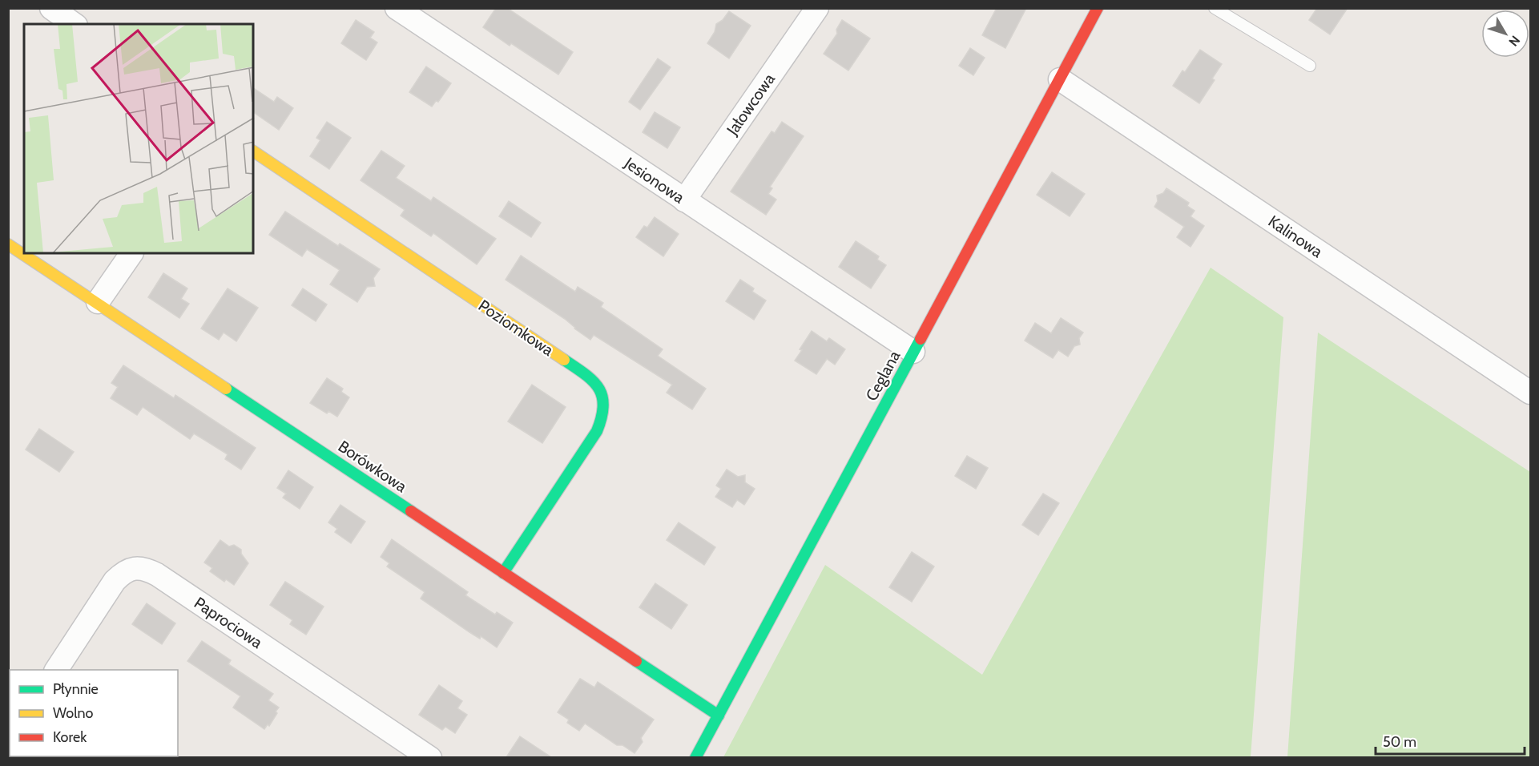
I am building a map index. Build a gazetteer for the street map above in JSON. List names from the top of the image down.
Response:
{
  "streets": {
    "street": [
      "Jałowcowa",
      "Jesionowa",
      "Kalinowa",
      "Poziomkowa",
      "Ceglana",
      "Borówkowa",
      "Paprociowa"
    ]
  },
  "crossings": [
    ["Jałowcowa", "Jesionowa"],
    ["Jesionowa", "Ceglana"],
    ["Kalinowa", "Ceglana"],
    ["Poziomkowa", "Borówkowa"],
    ["Ceglana", "Borówkowa"]
  ],
  "legend": ["Płynnie", "Wolno", "Korek"],
  "scale_bar": "50 m",
  "north": "bottom right"
}
